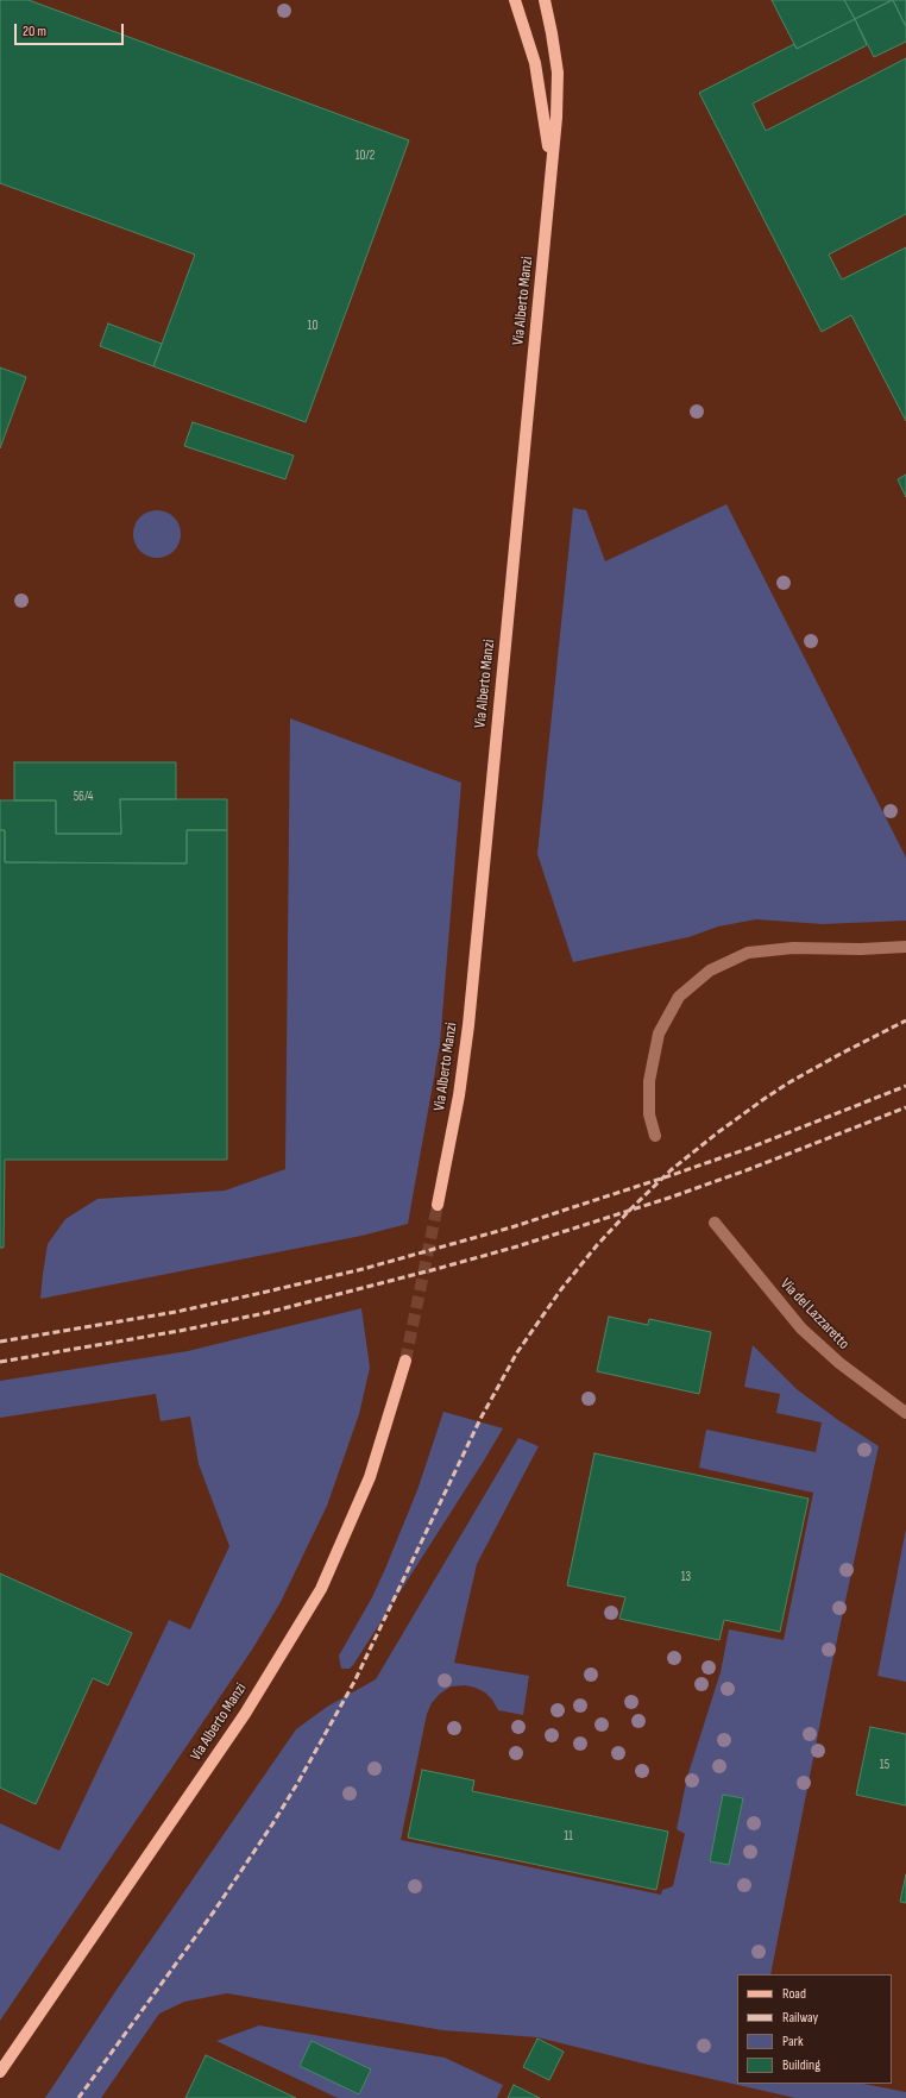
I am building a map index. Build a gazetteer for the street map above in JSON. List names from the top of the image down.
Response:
{
  "streets": {
    "main road": ["Via Alberto Manzi"],
    "street": ["Via del Lazzaretto"]
  },
  "house_numbers": [
    "10/2",
    "10",
    "56/4",
    "13",
    "15",
    "11"
  ],
  "legend": [
    "Road",
    "Railway",
    "Park",
    "Building"
  ],
  "scale_bar": "20 m"
}
